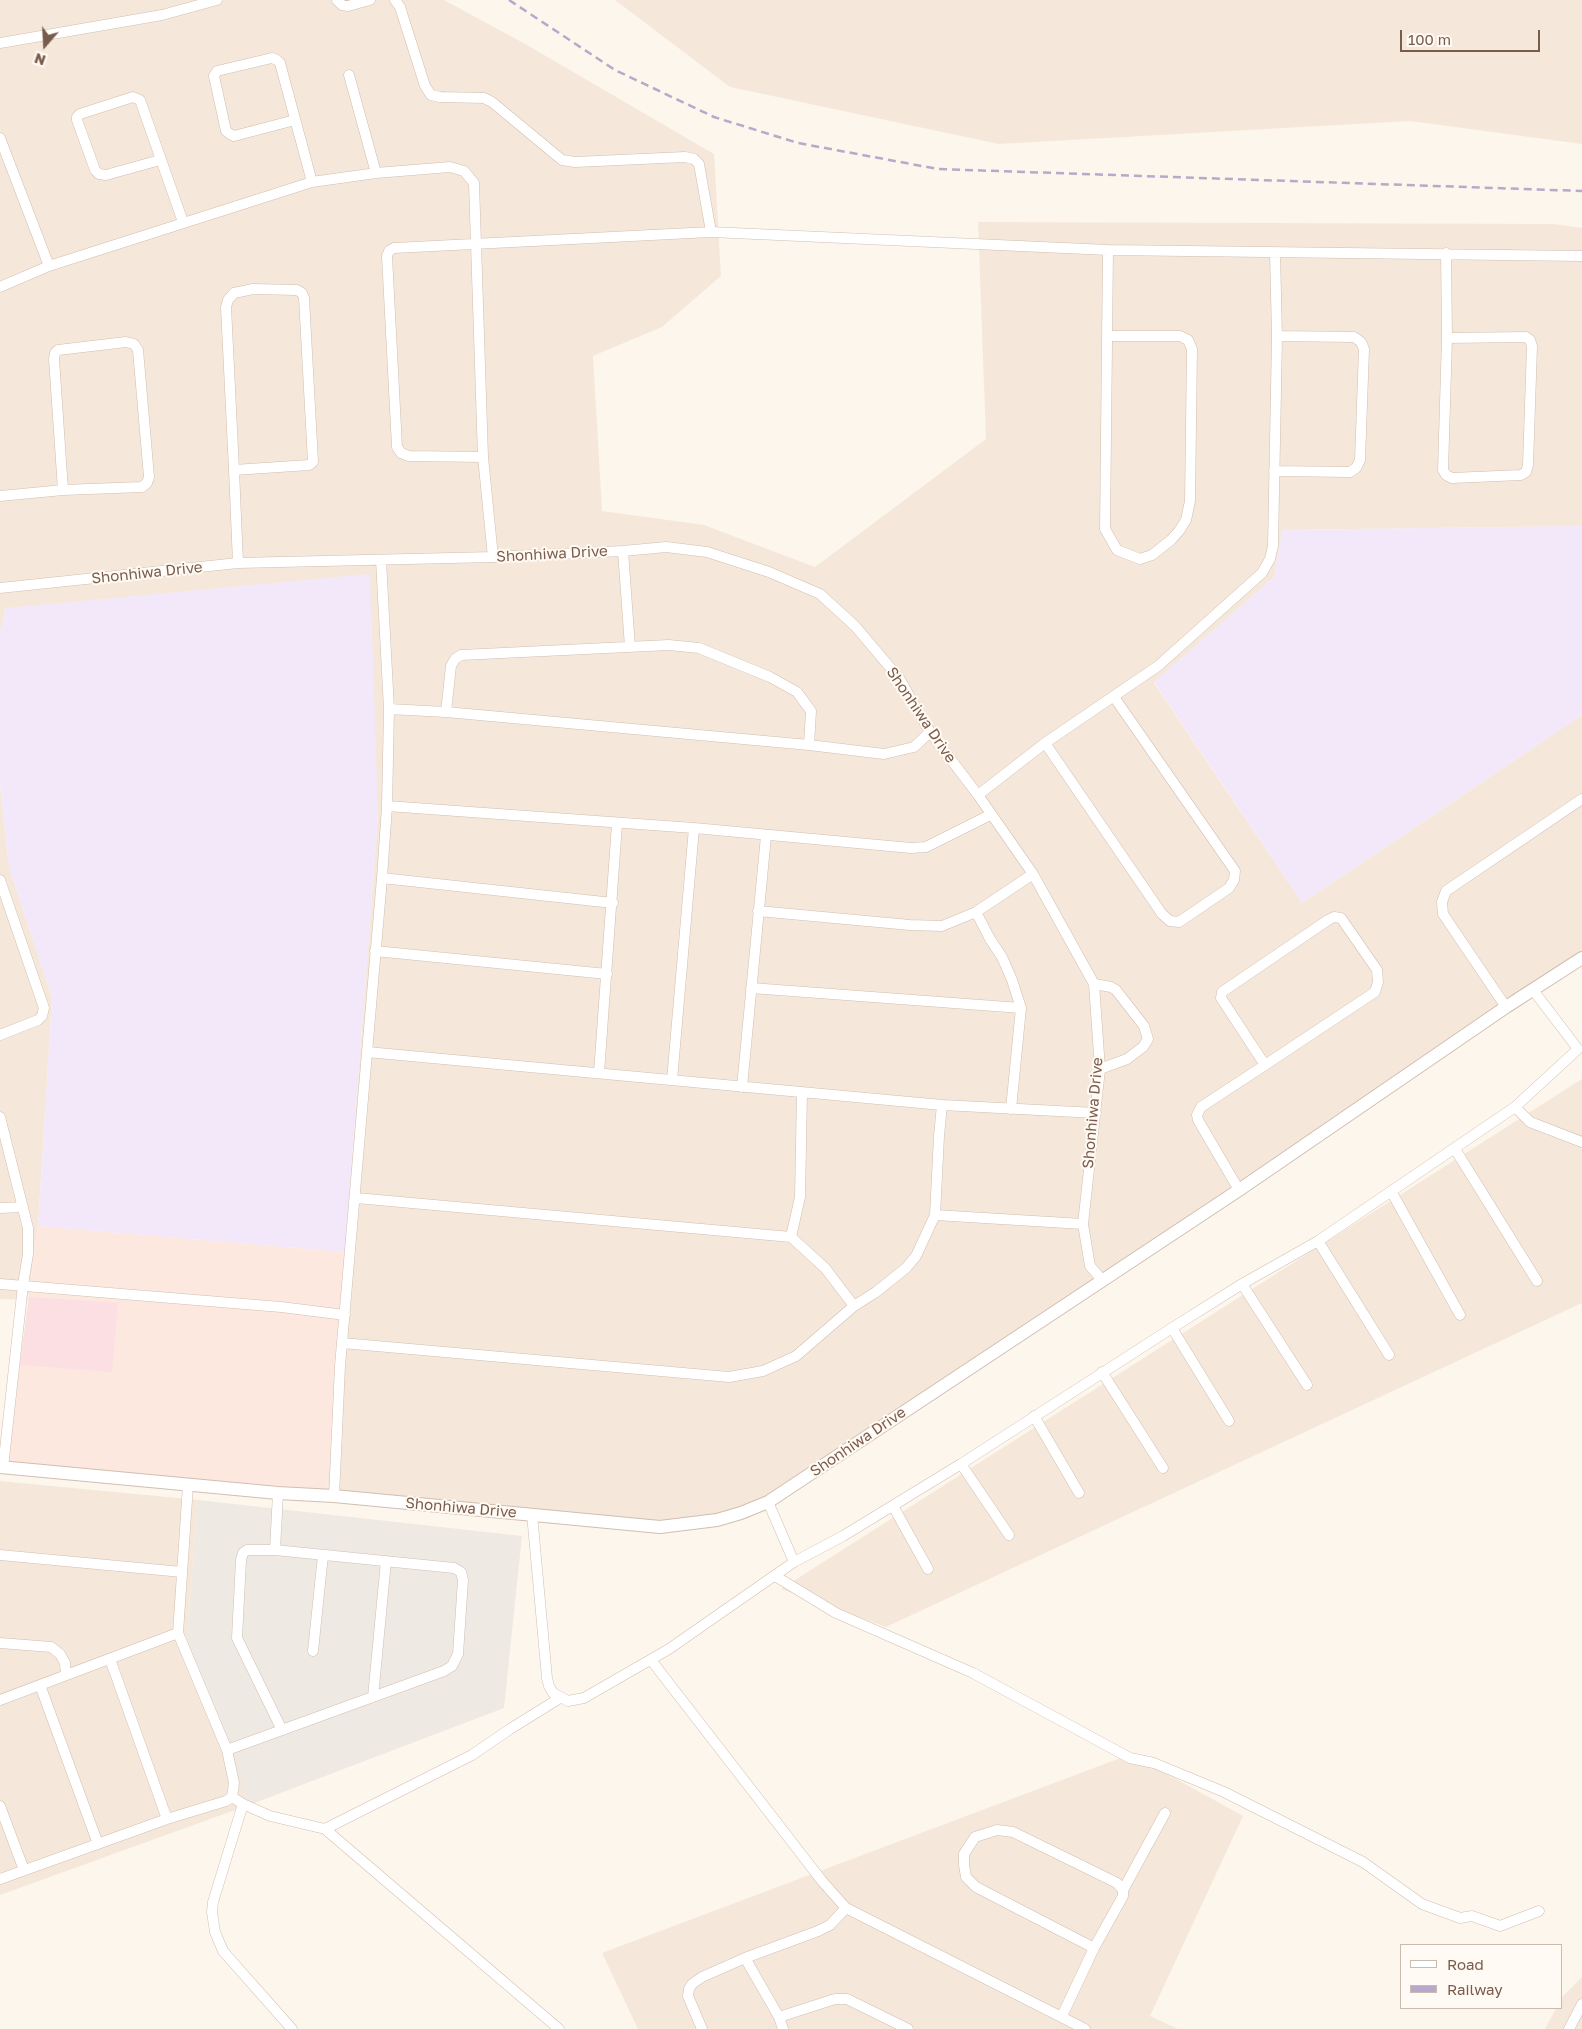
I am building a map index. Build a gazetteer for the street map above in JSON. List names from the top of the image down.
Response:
{
  "streets": {
    "street": ["Shonhiwa Drive"]
  },
  "legend": ["Road", "Railway"],
  "scale_bar": "100 m",
  "north": "bottom"
}
